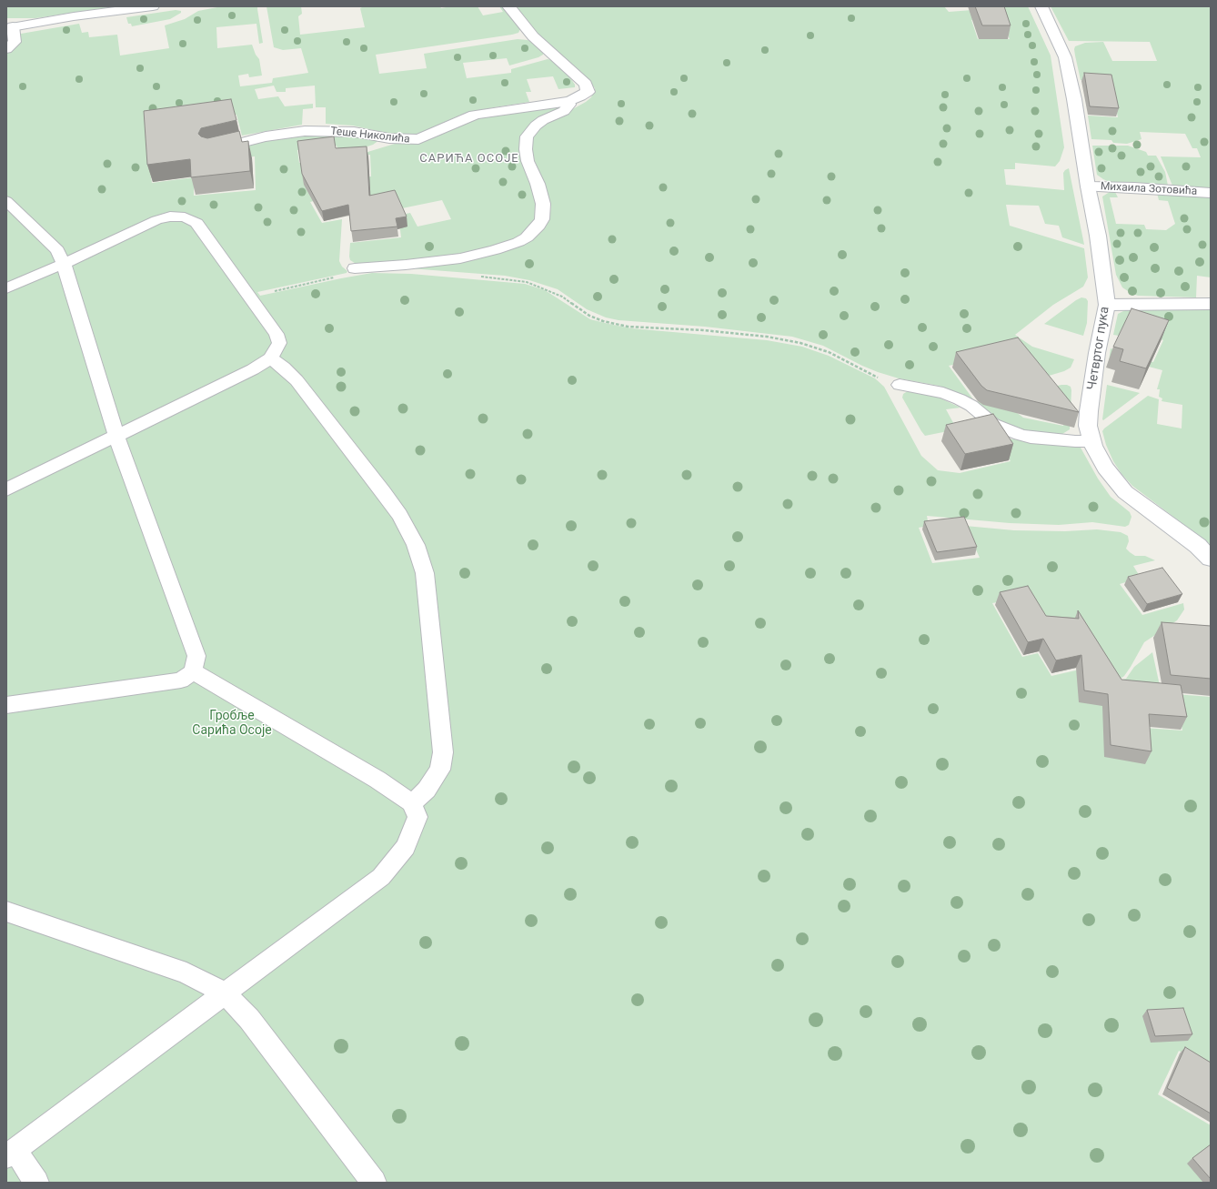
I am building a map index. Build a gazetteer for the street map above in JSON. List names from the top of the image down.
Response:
{
  "streets": {
    "street": ["Теше Николића", "Михаила Зотовића", "Четвртог пука"]
  },
  "crossings": [
    ["Михаила Зотовића", "Четвртог пука"]
  ],
  "districts": ["САРИЋА ОСОЈЕ"],
  "parks": ["Гробље Сарића Осоје"]
}
